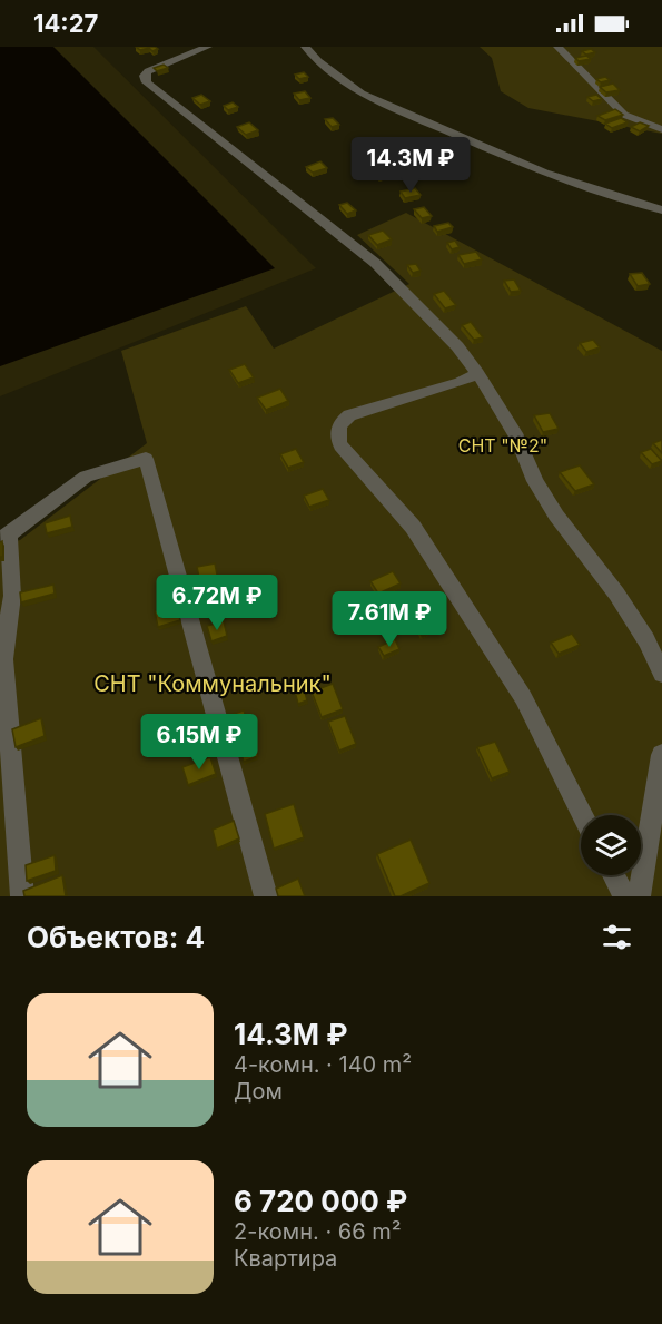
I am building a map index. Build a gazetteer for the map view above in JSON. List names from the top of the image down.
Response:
{
  "parks": ["СНТ \"№2\"", "СНТ \"Коммунальник\""],
  "page": {
    "status": "14:27",
    "price": [
      "14.3M ₽",
      "6.72M ₽",
      "7.61M ₽",
      "6.15M ₽"
    ],
    "heading": "Объектов: 4",
    "list": [
      {
        "name": "14.3M ₽",
        "note": "4-комн. · 140 m² · Дом"
      },
      {
        "name": "6 720 000 ₽",
        "note": "2-комн. · 66 m² · Квартира"
      }
    ]
  }
}
